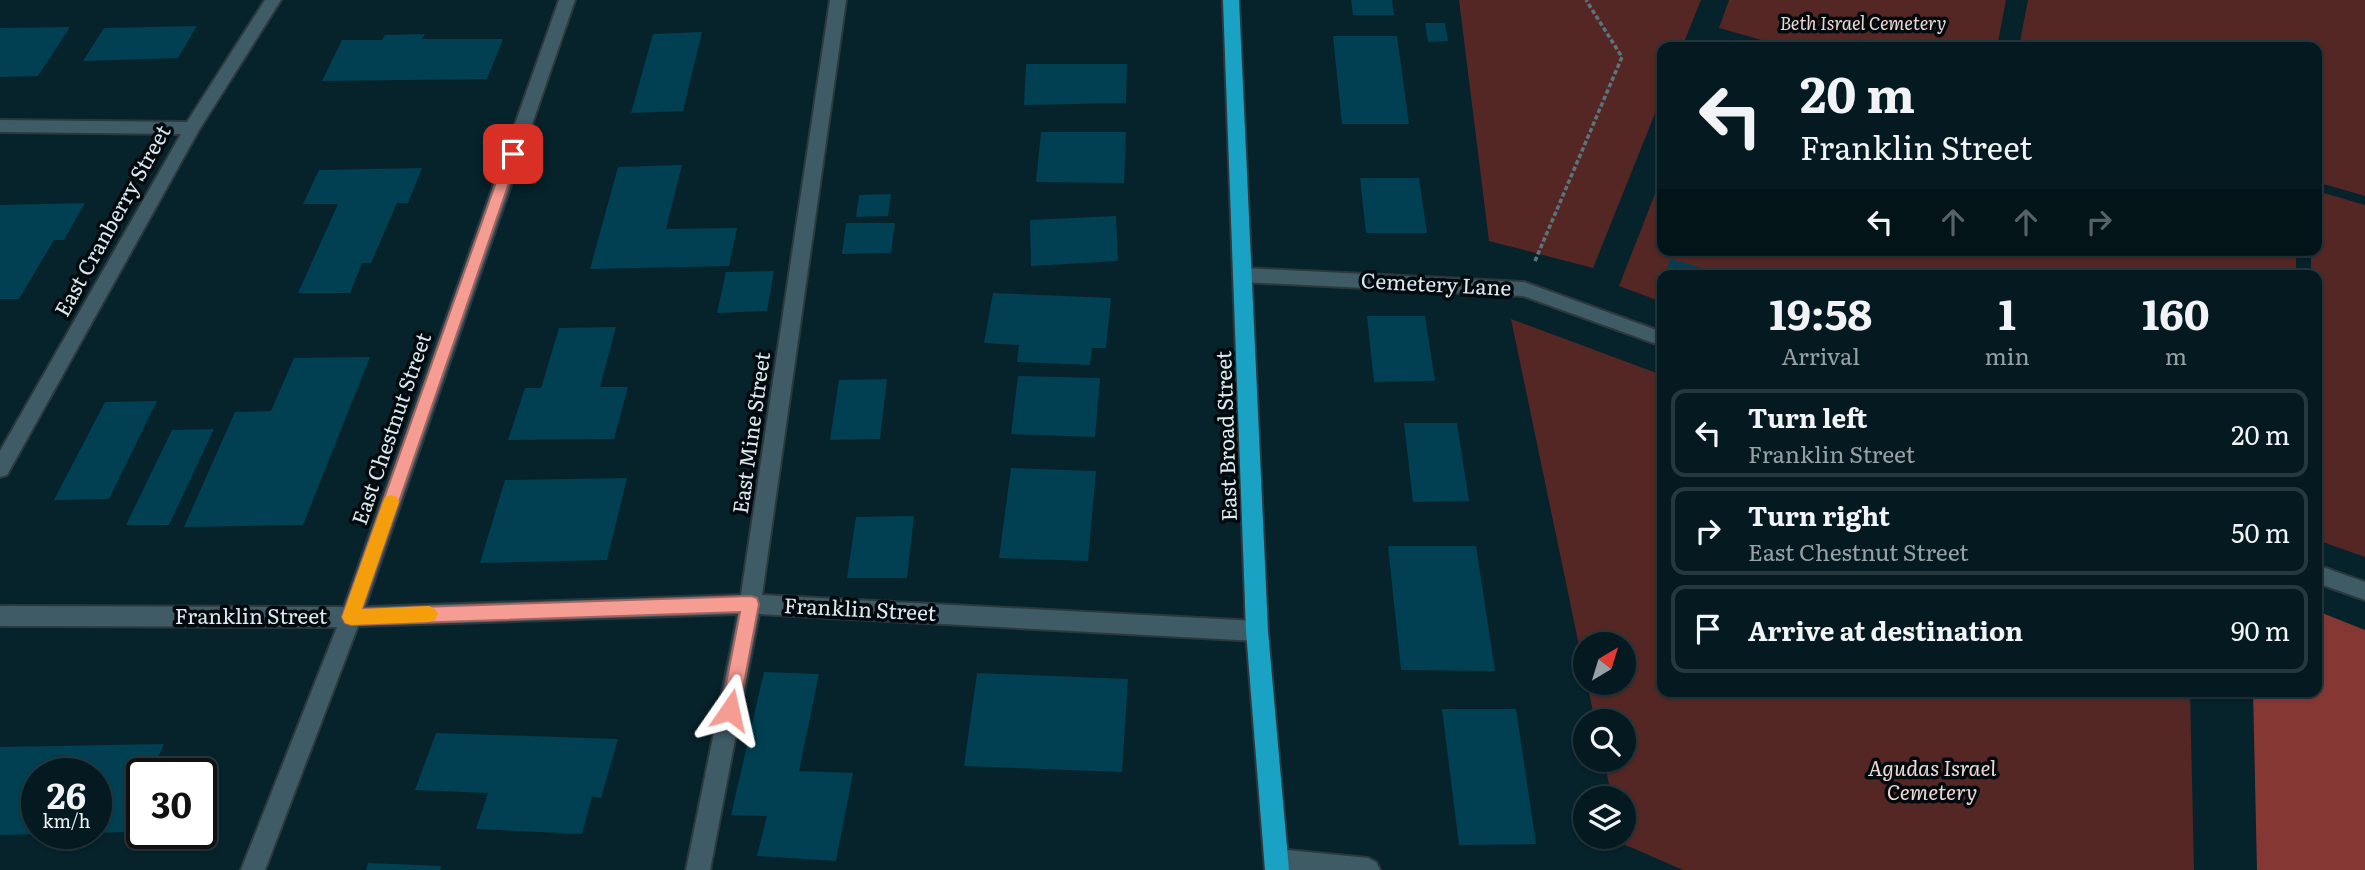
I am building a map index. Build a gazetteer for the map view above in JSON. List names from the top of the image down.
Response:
{
  "streets": {
    "highway": ["East Broad Street"],
    "street": [
      "East Cranberry Street",
      "Cemetery Lane",
      "East Chestnut Street",
      "East Mine Street",
      "Franklin Street"
    ]
  },
  "crossings": [
    ["Cemetery Lane", "East Broad Street"],
    ["East Chestnut Street", "Franklin Street"],
    ["East Mine Street", "Franklin Street"],
    ["East Broad Street", "Franklin Street"]
  ],
  "parks": ["Beth Israel Cemetery", "Agudas Israel Cemetery"],
  "north": "top right",
  "page": {
    "turn": ["20 m", "Franklin Street"],
    "eta": [
      "19:58",
      "Arrival",
      "1",
      "min",
      "160",
      "m"
    ],
    "list": [
      {
        "name": "Turn left",
        "note": "Franklin Street",
        "value": "20 m"
      },
      {
        "name": "Turn right",
        "note": "East Chestnut Street",
        "value": "50 m"
      },
      {
        "name": "Arrive at destination",
        "value": "90 m"
      }
    ],
    "speed": "26 km/h",
    "limit": "30"
  }
}
